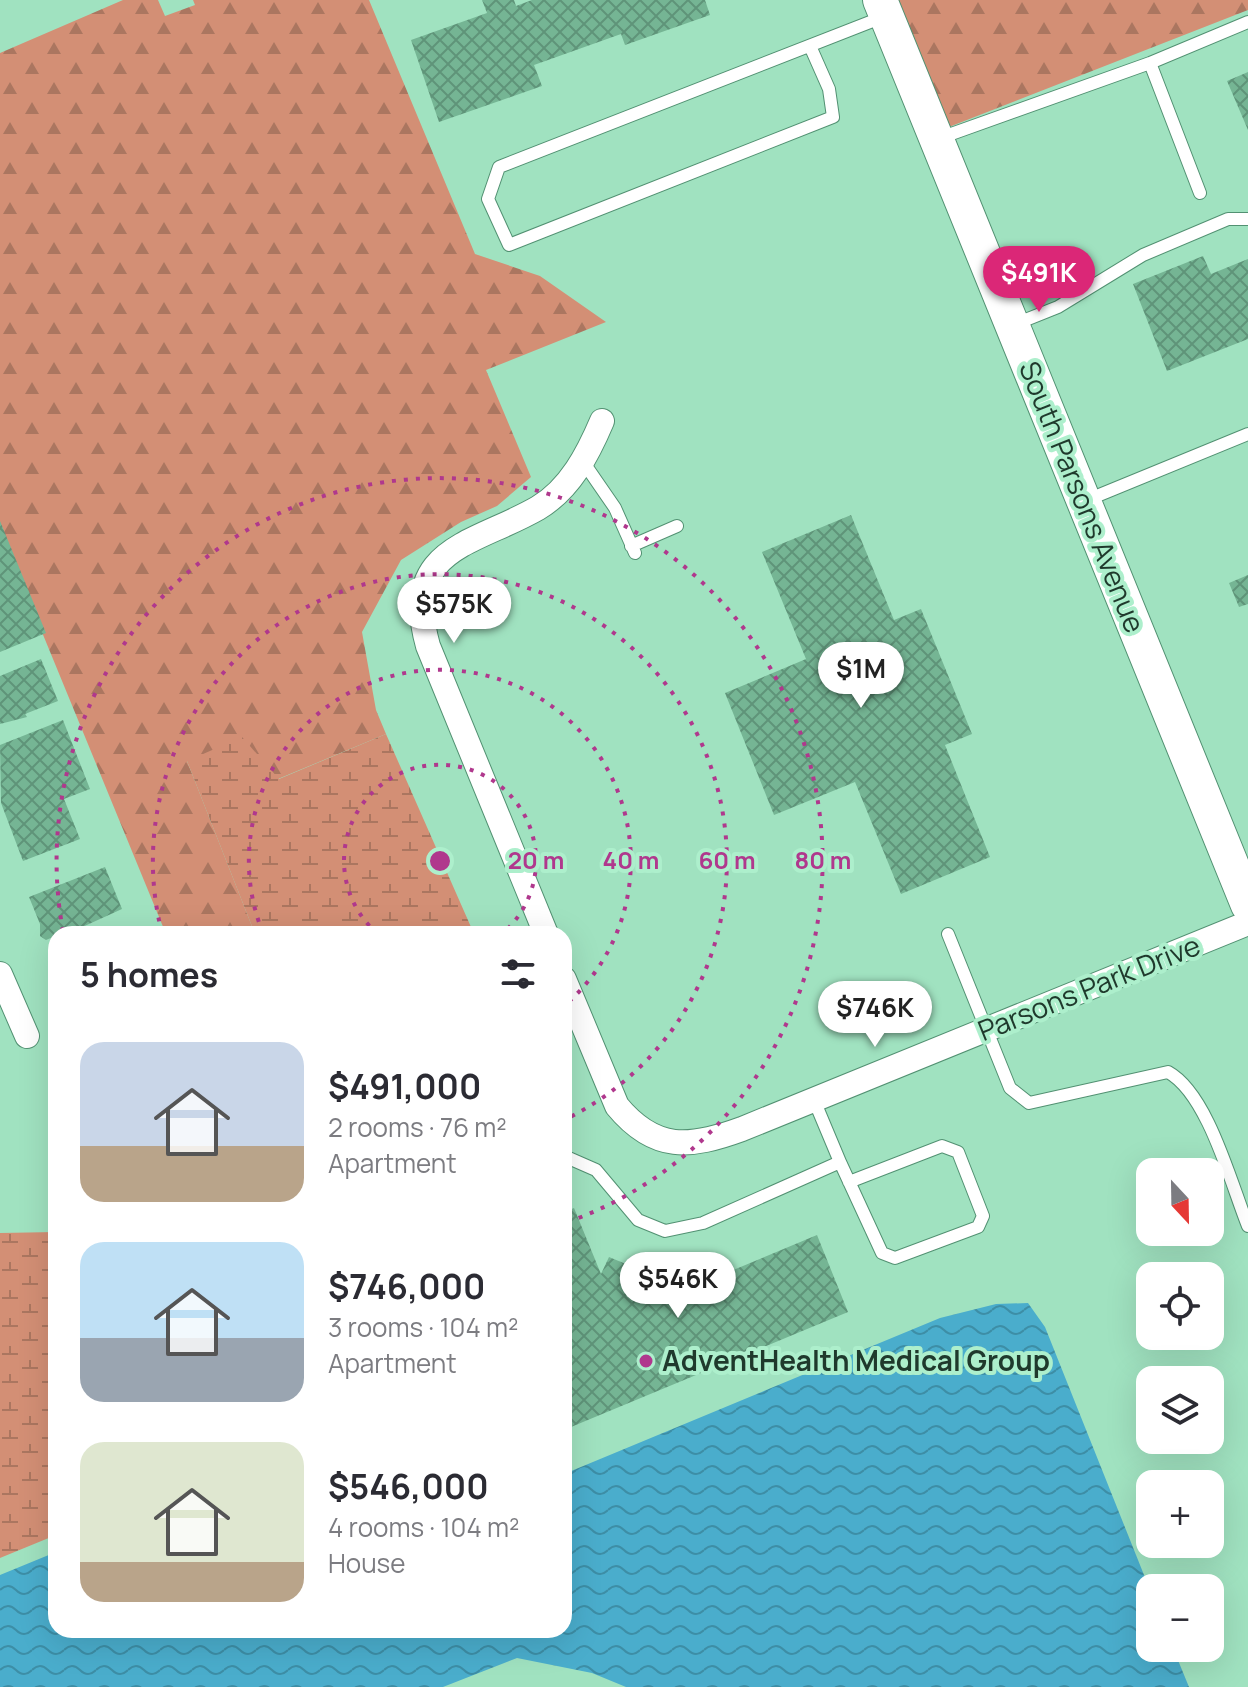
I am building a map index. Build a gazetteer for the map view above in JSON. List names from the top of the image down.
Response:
{
  "streets": {
    "street": ["South Parsons Avenue", "Parsons Park Drive"]
  },
  "crossings": [
    ["South Parsons Avenue", "Parsons Park Drive"]
  ],
  "places": ["AdventHealth Medical Group"],
  "north": "bottom",
  "page": {
    "price": [
      "$491K",
      "$575K",
      "$1M",
      "$746K",
      "$546K"
    ],
    "heading": "5 homes",
    "list": [
      {
        "name": "$491,000",
        "note": "2 rooms · 76 m² · Apartment"
      },
      {
        "name": "$746,000",
        "note": "3 rooms · 104 m² · Apartment"
      },
      {
        "name": "$546,000",
        "note": "4 rooms · 104 m² · House"
      }
    ],
    "map_buttons": ["+", "−"]
  },
  "rings": [
    "20 m",
    "40 m",
    "60 m",
    "80 m"
  ]
}
